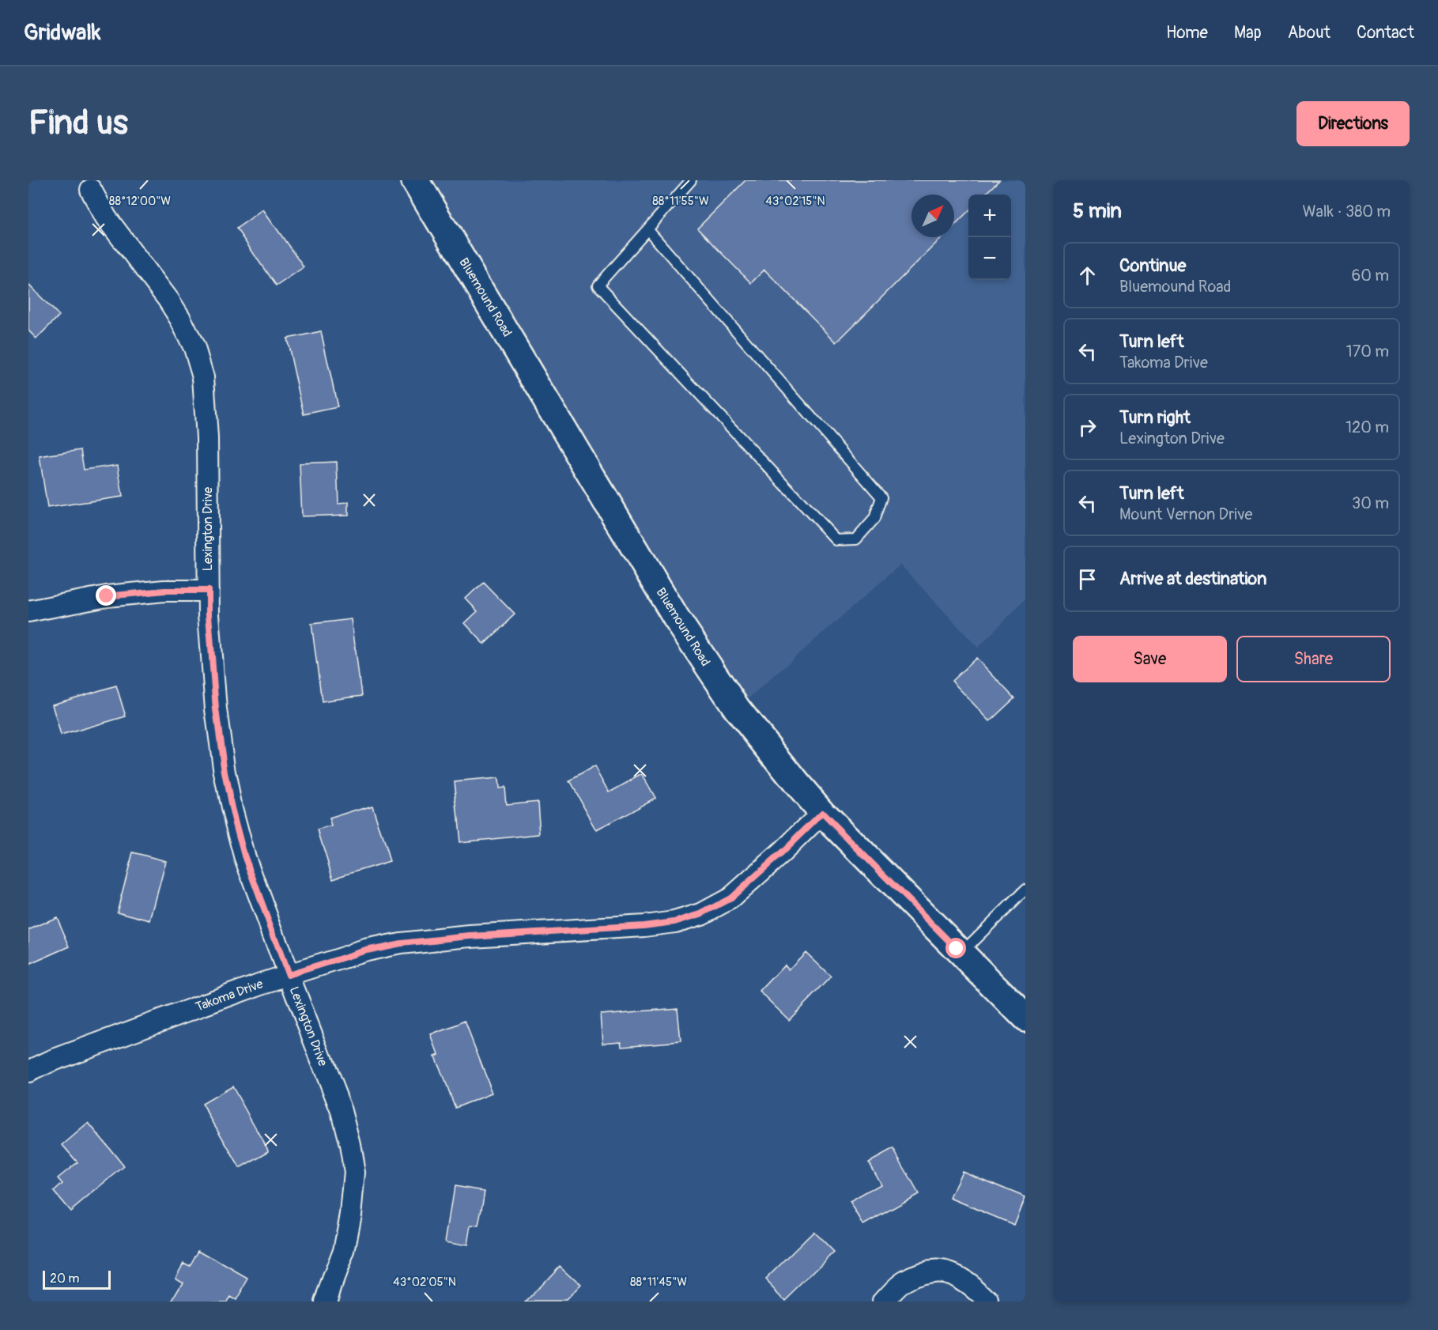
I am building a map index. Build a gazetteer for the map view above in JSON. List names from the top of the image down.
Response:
{
  "streets": {
    "main road": ["Bluemound Road"],
    "street": ["Lexington Drive", "Takoma Drive"]
  },
  "crossings": [
    ["Bluemound Road", "Takoma Drive"],
    ["Lexington Drive", "Takoma Drive"]
  ],
  "scale_bar": "20 m",
  "north": "top right",
  "page": {
    "header": "Gridwalk",
    "nav": [
      "Home",
      "Map",
      "About",
      "Contact"
    ],
    "buttons": [
      "Directions",
      ["Save", "Share"]
    ],
    "title": "Find us",
    "heading": ["5 min", "Walk · 380 m"],
    "map_buttons": ["+", "−"],
    "list": [
      ["Continue", "Bluemound Road", "60 m"],
      ["Turn left", "Takoma Drive", "170 m"],
      ["Turn right", "Lexington Drive", "120 m"],
      ["Turn left", "Mount Vernon Drive", "30 m"],
      "Arrive at destination"
    ],
    "scale": "20 m"
  },
  "coordinates": [
    "88°12'00\"W",
    "88°11'55\"W",
    "43°02'15\"N",
    "88°11'45\"W",
    "43°02'05\"N"
  ]
}
